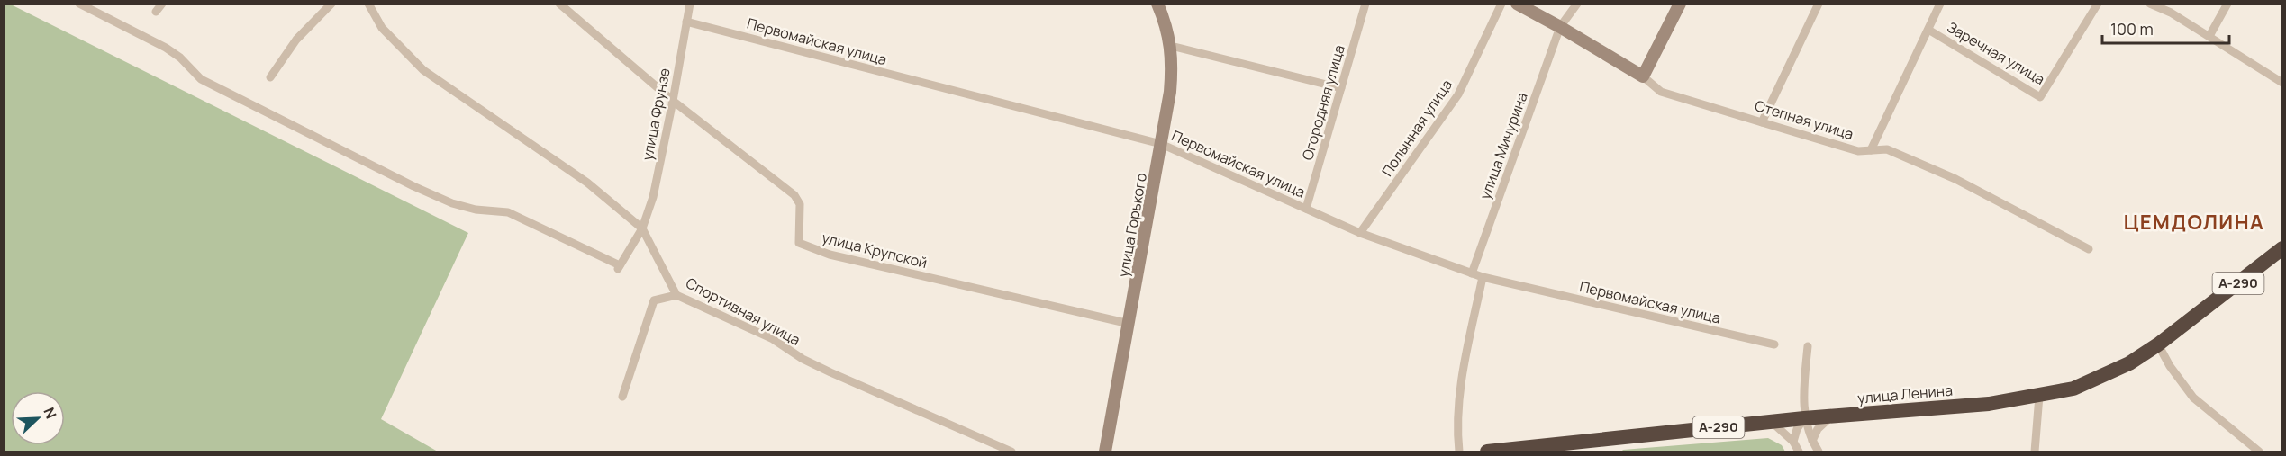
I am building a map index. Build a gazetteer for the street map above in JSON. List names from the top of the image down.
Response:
{
  "streets": {
    "highway": ["А-290", "улица Ленина"],
    "main road": ["Степная улица", "улица Горького"],
    "street": [
      "Первомайская улица",
      "Заречная улица",
      "Огородняя улица",
      "улица Фрунзе",
      "Полынная улица",
      "улица Мичурина",
      "улица Крупской",
      "Спортивная улица"
    ]
  },
  "crossings": [
    ["Первомайская улица", "Огородняя улица"],
    ["Первомайская улица", "улица Фрунзе"],
    ["Первомайская улица", "Полынная улица"],
    ["Первомайская улица", "улица Мичурина"],
    ["Первомайская улица", "улица Горького"],
    ["улица Фрунзе", "улица Крупской"],
    ["улица Фрунзе", "Спортивная улица"],
    ["Степная улица", "улица Мичурина"],
    ["улица Горького", "улица Крупской"]
  ],
  "districts": ["ЦЕМДОЛИНА"],
  "scale_bar": "100 m",
  "north": "top right"
}
